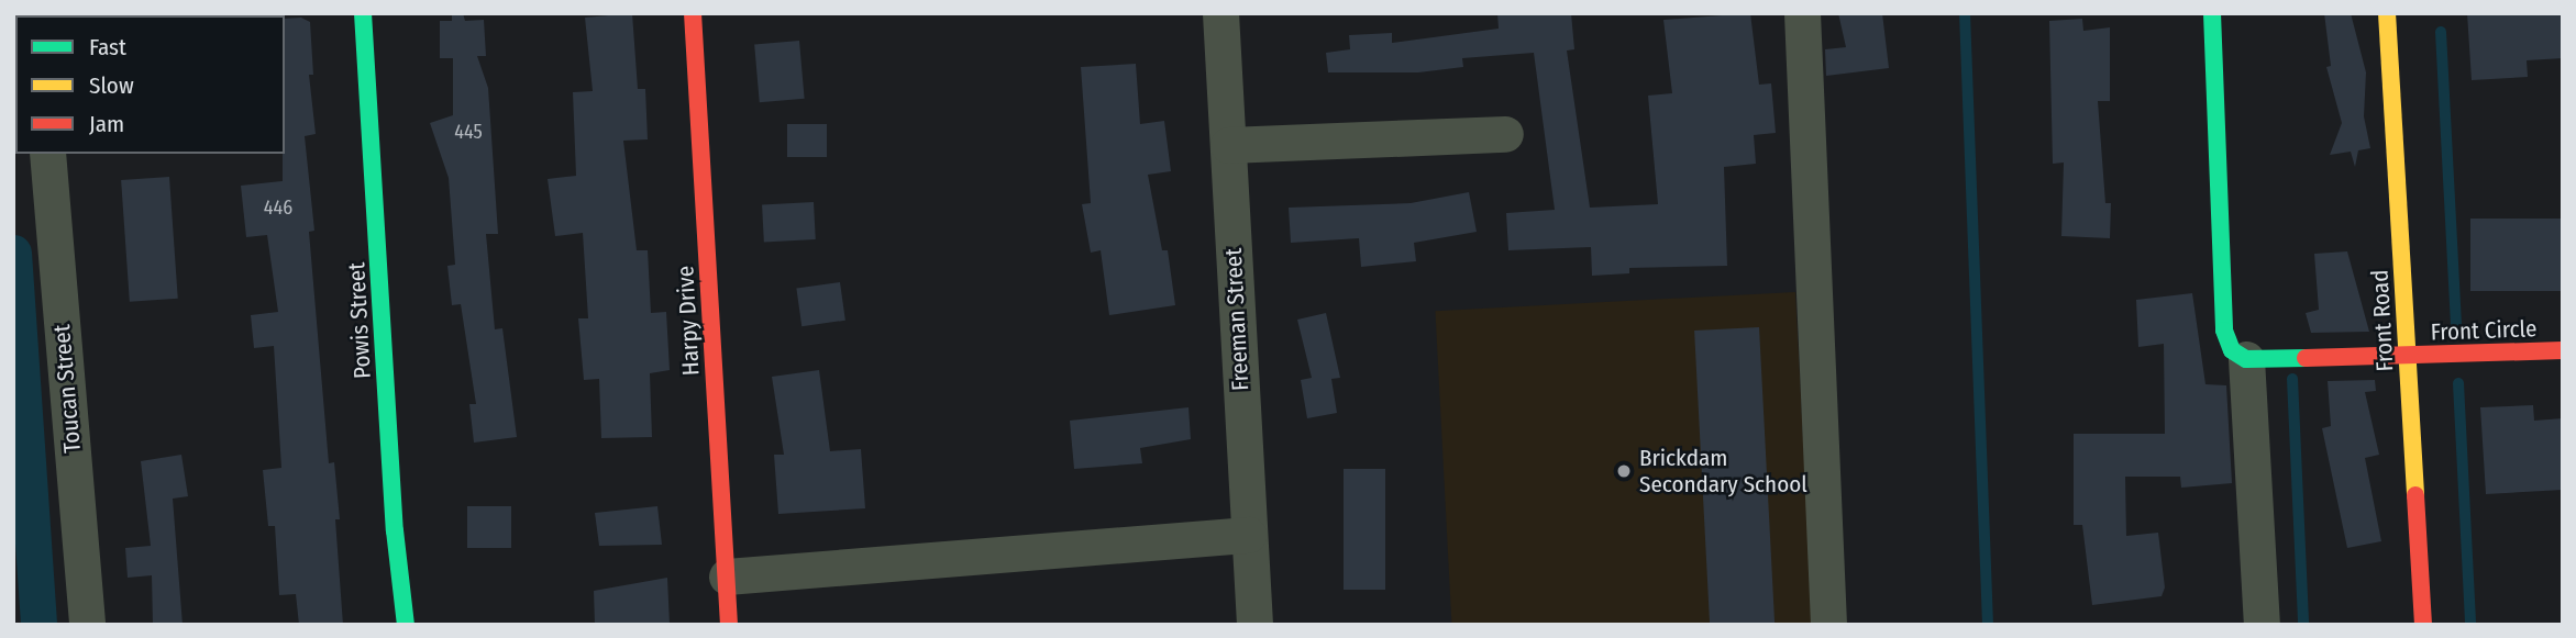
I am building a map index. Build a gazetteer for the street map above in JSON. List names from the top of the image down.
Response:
{
  "streets": {
    "street": [
      "Freeman Street",
      "Powis Street",
      "Harpy Drive",
      "Front Road",
      "Front Circle",
      "Toucan Street"
    ]
  },
  "crossings": [
    ["Front Road", "Front Circle"]
  ],
  "places": ["Brickdam Secondary School"],
  "house_numbers": ["445", "446"],
  "legend": ["Fast", "Slow", "Jam"]
}
